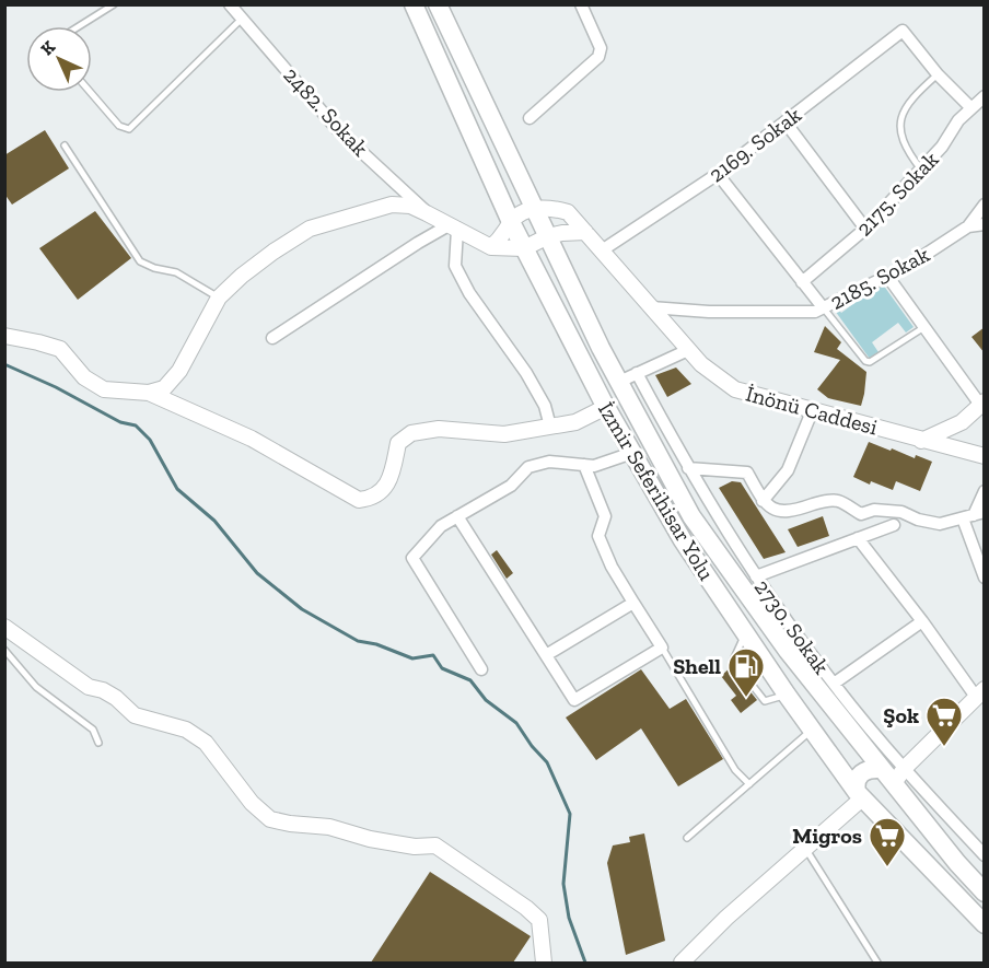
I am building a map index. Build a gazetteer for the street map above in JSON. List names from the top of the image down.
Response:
{
  "streets": {
    "main road": ["İzmir Seferihisar Yolu"],
    "street": [
      "2482. Sokak",
      "2169. Sokak",
      "2175. Sokak",
      "2185. Sokak",
      "İnönü Caddesi",
      "2730. Sokak"
    ]
  },
  "crossings": [
    ["2169. Sokak", "İnönü Caddesi"],
    ["2185. Sokak", "İnönü Caddesi"],
    ["İnönü Caddesi", "İzmir Seferihisar Yolu"]
  ],
  "places": {
    "fuel station": ["Shell"],
    "supermarket": ["Şok", "Migros"]
  },
  "north": "top left"
}
